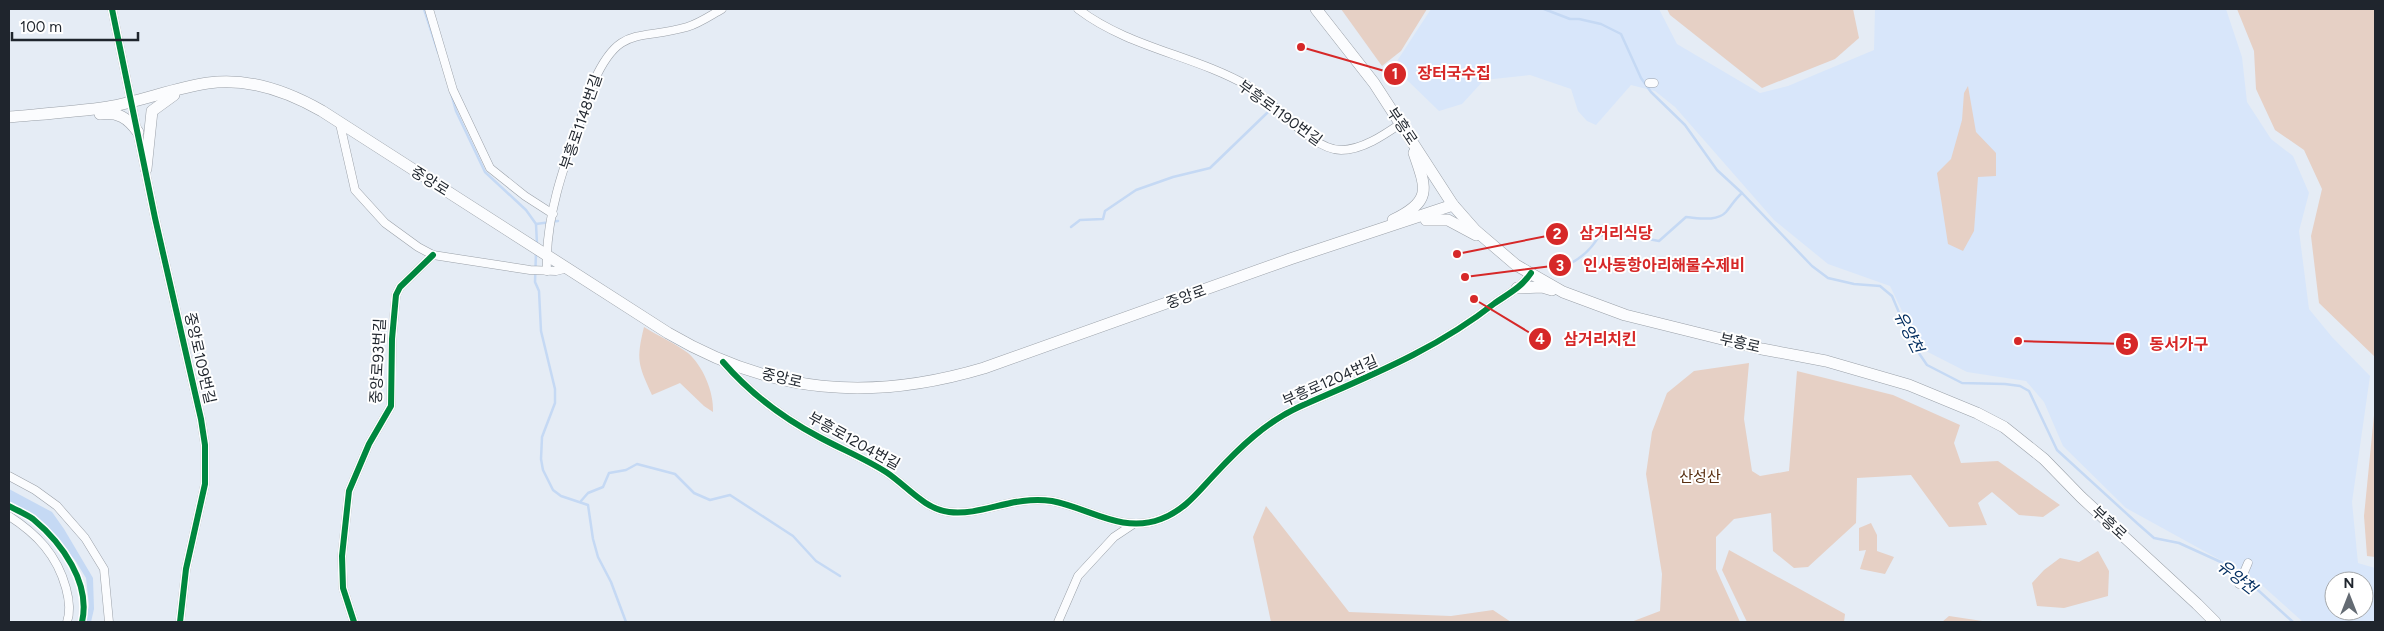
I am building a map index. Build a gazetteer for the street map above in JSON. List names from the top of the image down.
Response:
{
  "streets": {
    "main road": ["부흥로", "중앙로"],
    "street": [
      "부흥로1190번길",
      "부흥로1148번길",
      "중앙로109번길",
      "중앙로93번길",
      "부흥로1204번길"
    ]
  },
  "crossings": [
    ["부흥로1190번길", "부흥로"],
    ["부흥로1148번길", "중앙로"],
    ["부흥로", "중앙로"],
    ["부흥로", "부흥로1204번길"],
    ["중앙로", "중앙로109번길"],
    ["중앙로", "부흥로1204번길"]
  ],
  "water": ["유양천"],
  "parks": ["산성산"],
  "places": [
    "장터국수집",
    "삼거리식당",
    "인사동항아리해물수제비",
    "삼거리치킨",
    "동서가구"
  ],
  "scale_bar": "100 m",
  "north": "top"
}
